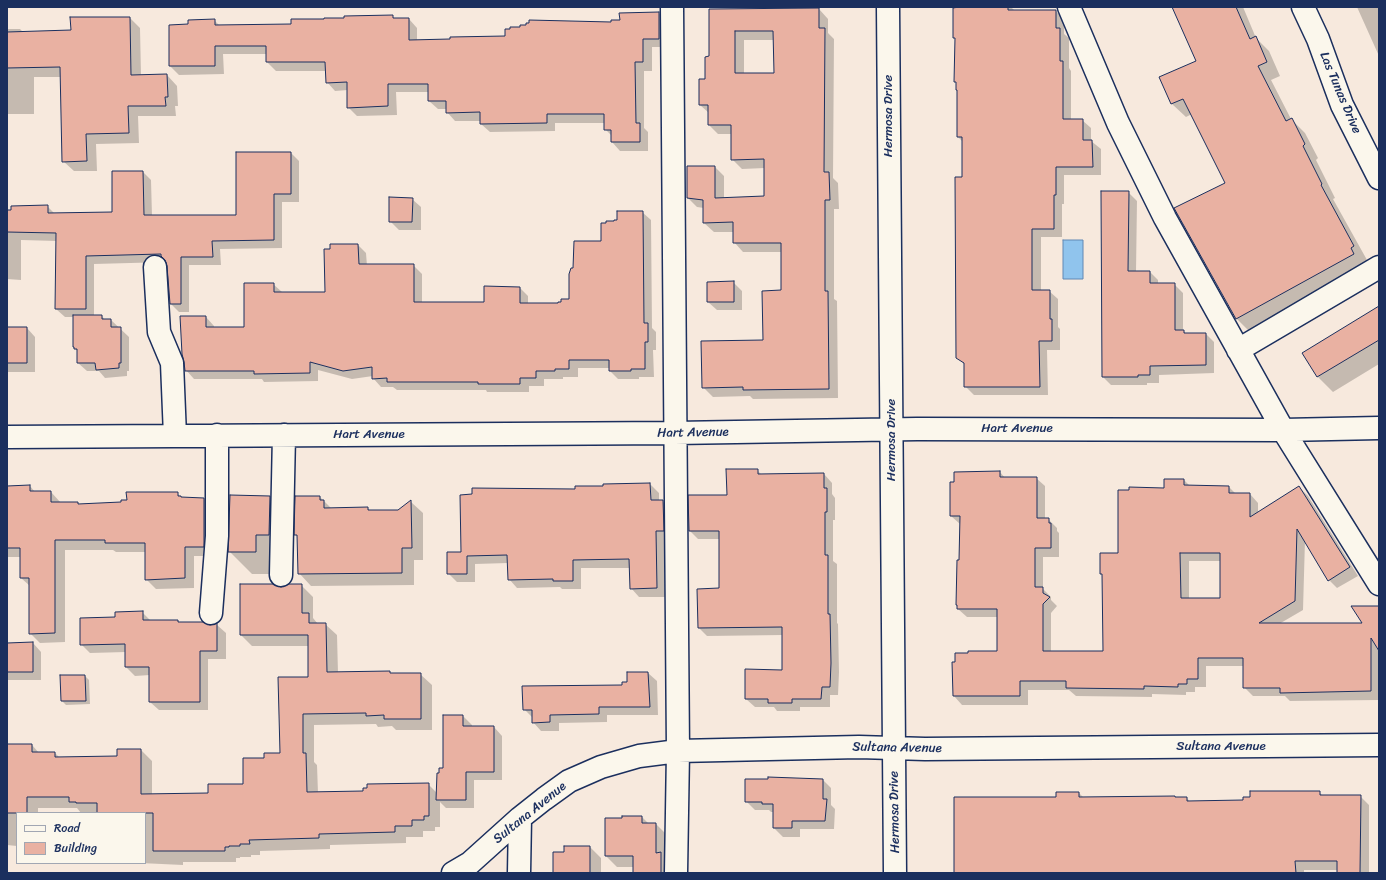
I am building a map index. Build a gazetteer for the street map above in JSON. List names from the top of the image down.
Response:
{
  "streets": {
    "street": [
      "Las Tunas Drive",
      "Hermosa Drive",
      "Hart Avenue",
      "Sultana Avenue"
    ]
  },
  "crossings": [
    ["Hermosa Drive", "Hart Avenue"],
    ["Hermosa Drive", "Sultana Avenue"]
  ],
  "legend": ["Road", "Building"]
}
